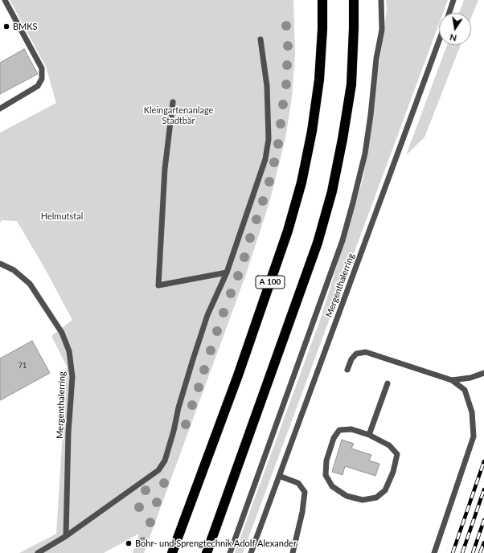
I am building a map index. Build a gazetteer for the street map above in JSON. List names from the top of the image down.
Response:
{
  "streets": {
    "highway": ["A 100"],
    "lane": ["Mergenthalerring"]
  },
  "parks": ["Kleingartenanlage Stadtbär", "Helmutstal"],
  "places": ["BMKS", "Bohr- und Sprengtechnik Adolf Alexander"],
  "house_numbers": ["71"],
  "north": "bottom"
}
